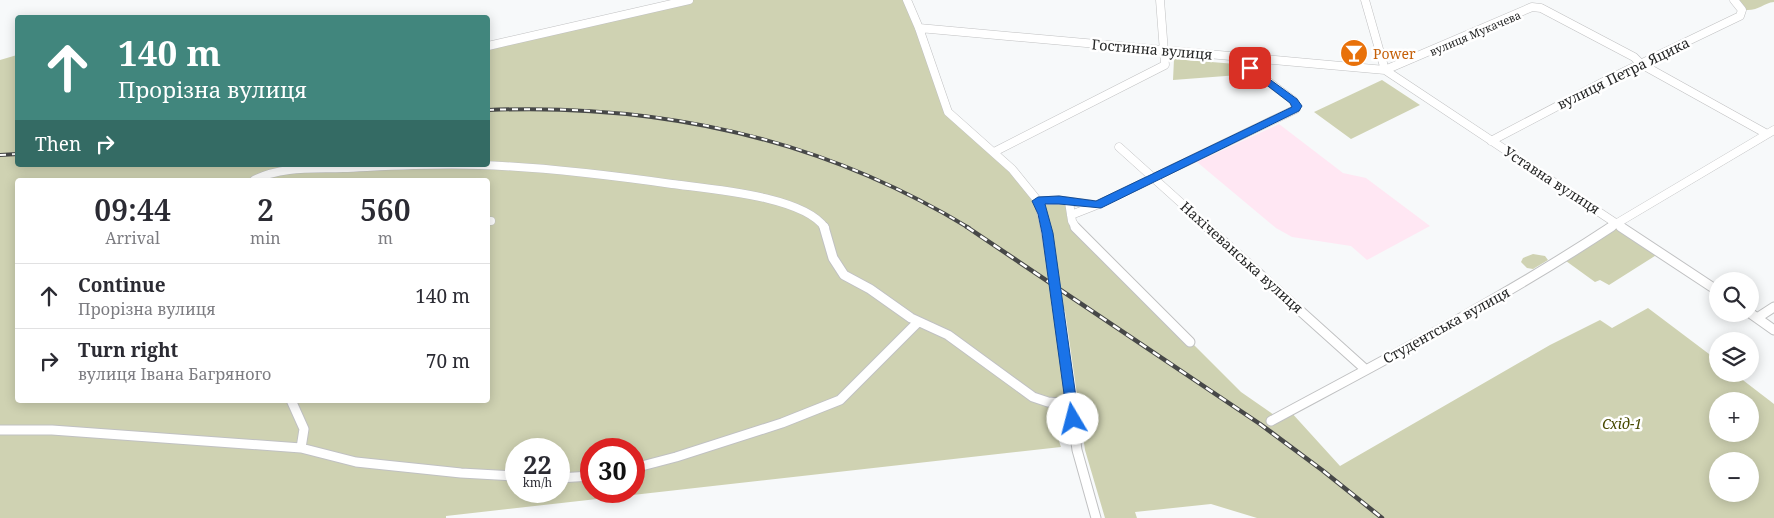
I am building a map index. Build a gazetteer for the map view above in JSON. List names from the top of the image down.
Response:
{
  "streets": {
    "street": [
      "вулиця Мукачева",
      "Гостинна вулиця",
      "вулиця Петра Яцика",
      "Уставна вулиця",
      "Нахічеванська вулиця",
      "Студентська вулиця"
    ]
  },
  "crossings": [
    ["вулиця Мукачева", "Гостинна вулиця"],
    ["вулиця Мукачева", "вулиця Петра Яцика"],
    ["вулиця Мукачева", "Уставна вулиця"],
    ["Гостинна вулиця", "Уставна вулиця"],
    ["вулиця Петра Яцика", "Уставна вулиця"],
    ["Уставна вулиця", "Студентська вулиця"],
    ["Нахічеванська вулиця", "Студентська вулиця"]
  ],
  "parks": ["Схід-1"],
  "places": {
    "bar": ["Power"]
  },
  "page": {
    "turn": ["140 m", "Прорізна вулиця"],
    "then": "Then",
    "eta": [
      "09:44",
      "Arrival",
      "2",
      "min",
      "560",
      "m"
    ],
    "list": [
      {
        "name": "Continue",
        "note": "Прорізна вулиця",
        "value": "140 m"
      },
      {
        "name": "Turn right",
        "note": "вулиця Івана Багряного",
        "value": "70 m"
      }
    ],
    "map_buttons": ["+", "−"],
    "speed": "22 km/h",
    "limit": "30"
  }
}
